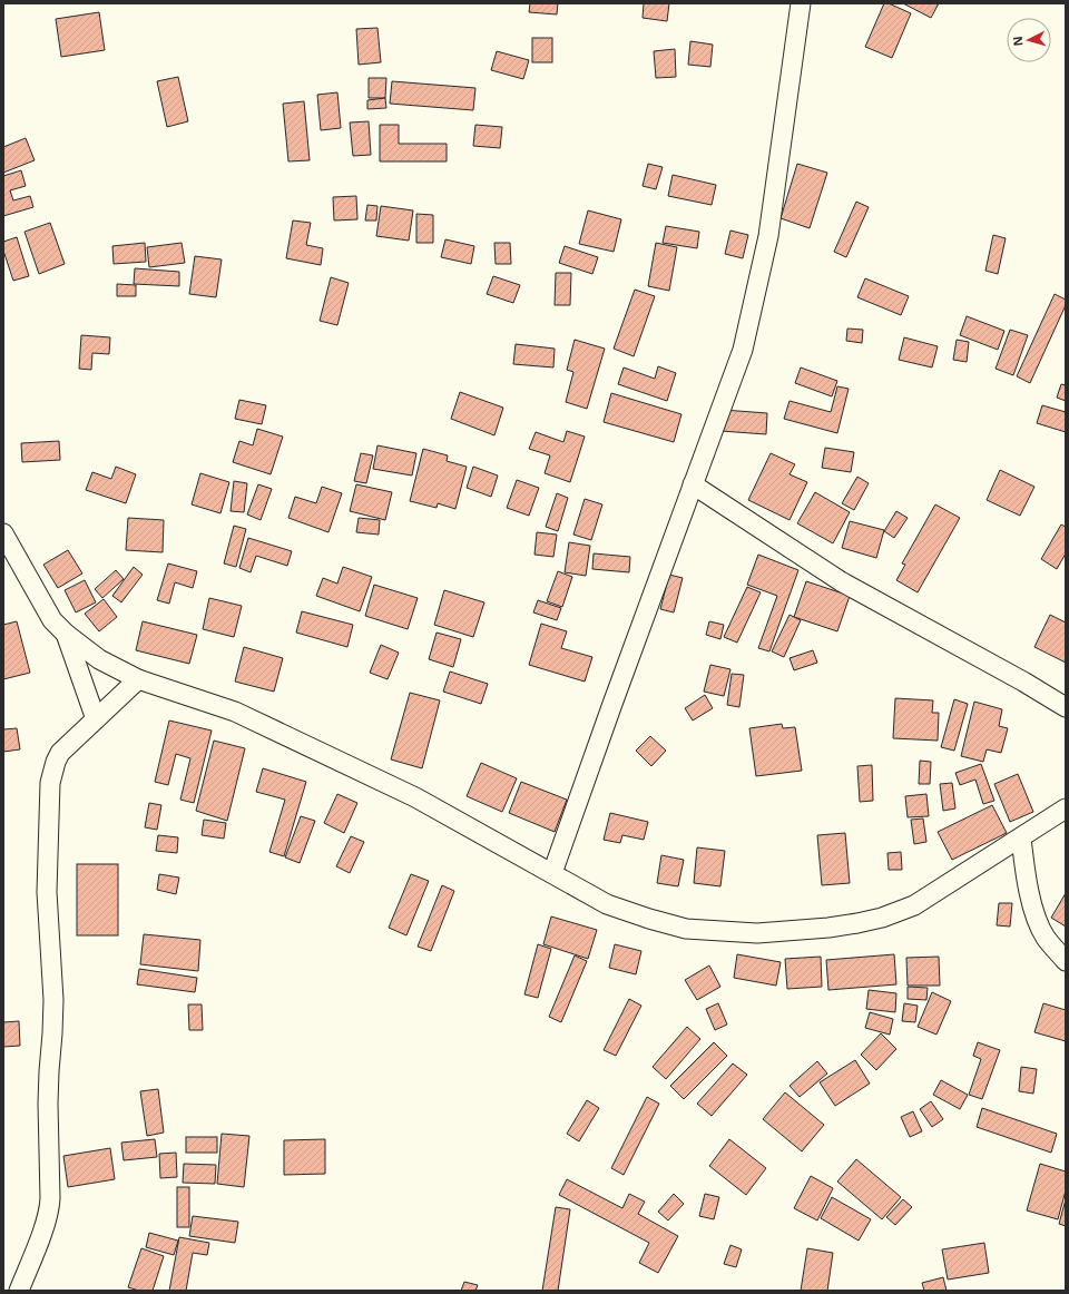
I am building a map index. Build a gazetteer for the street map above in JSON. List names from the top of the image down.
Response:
{
  "north": "left"
}
